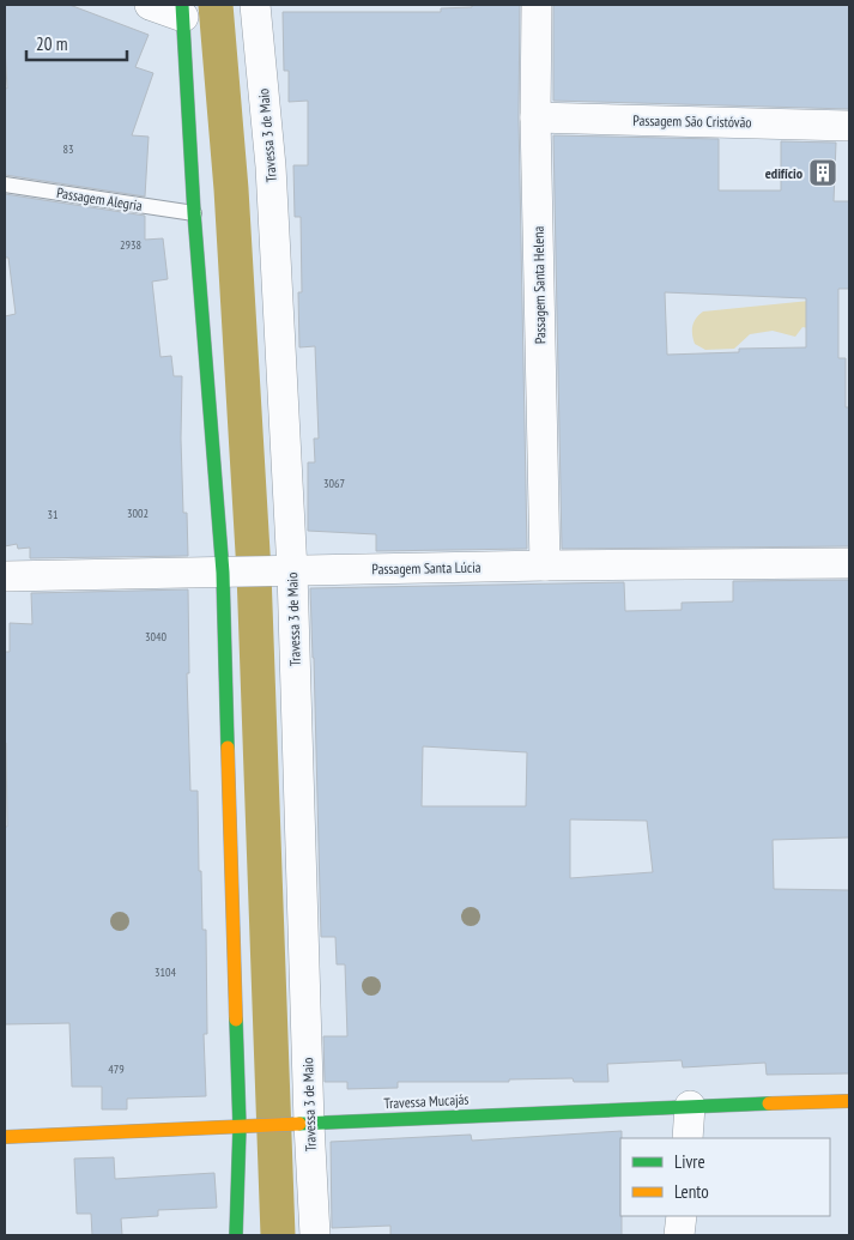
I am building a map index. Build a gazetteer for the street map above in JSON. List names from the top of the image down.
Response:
{
  "streets": {
    "street": [
      "Passagem São Cristóvão",
      "Travessa 3 de Maio",
      "Passagem Santa Helena",
      "Passagem Santa Lúcia",
      "Travessa Mucajás"
    ],
    "lane": ["Passagem Alegria"]
  },
  "crossings": [
    ["Passagem São Cristóvão", "Passagem Santa Helena"],
    ["Travessa 3 de Maio", "Passagem Santa Lúcia"],
    ["Travessa 3 de Maio", "Travessa Mucajás"],
    ["Passagem Santa Helena", "Passagem Santa Lúcia"]
  ],
  "places": {
    "building": ["edifício"]
  },
  "house_numbers": [
    "83",
    "2938",
    "3067",
    "3002",
    "31",
    "3040",
    "3104",
    "479"
  ],
  "legend": ["Livre", "Lento"],
  "scale_bar": "20 m"
}
